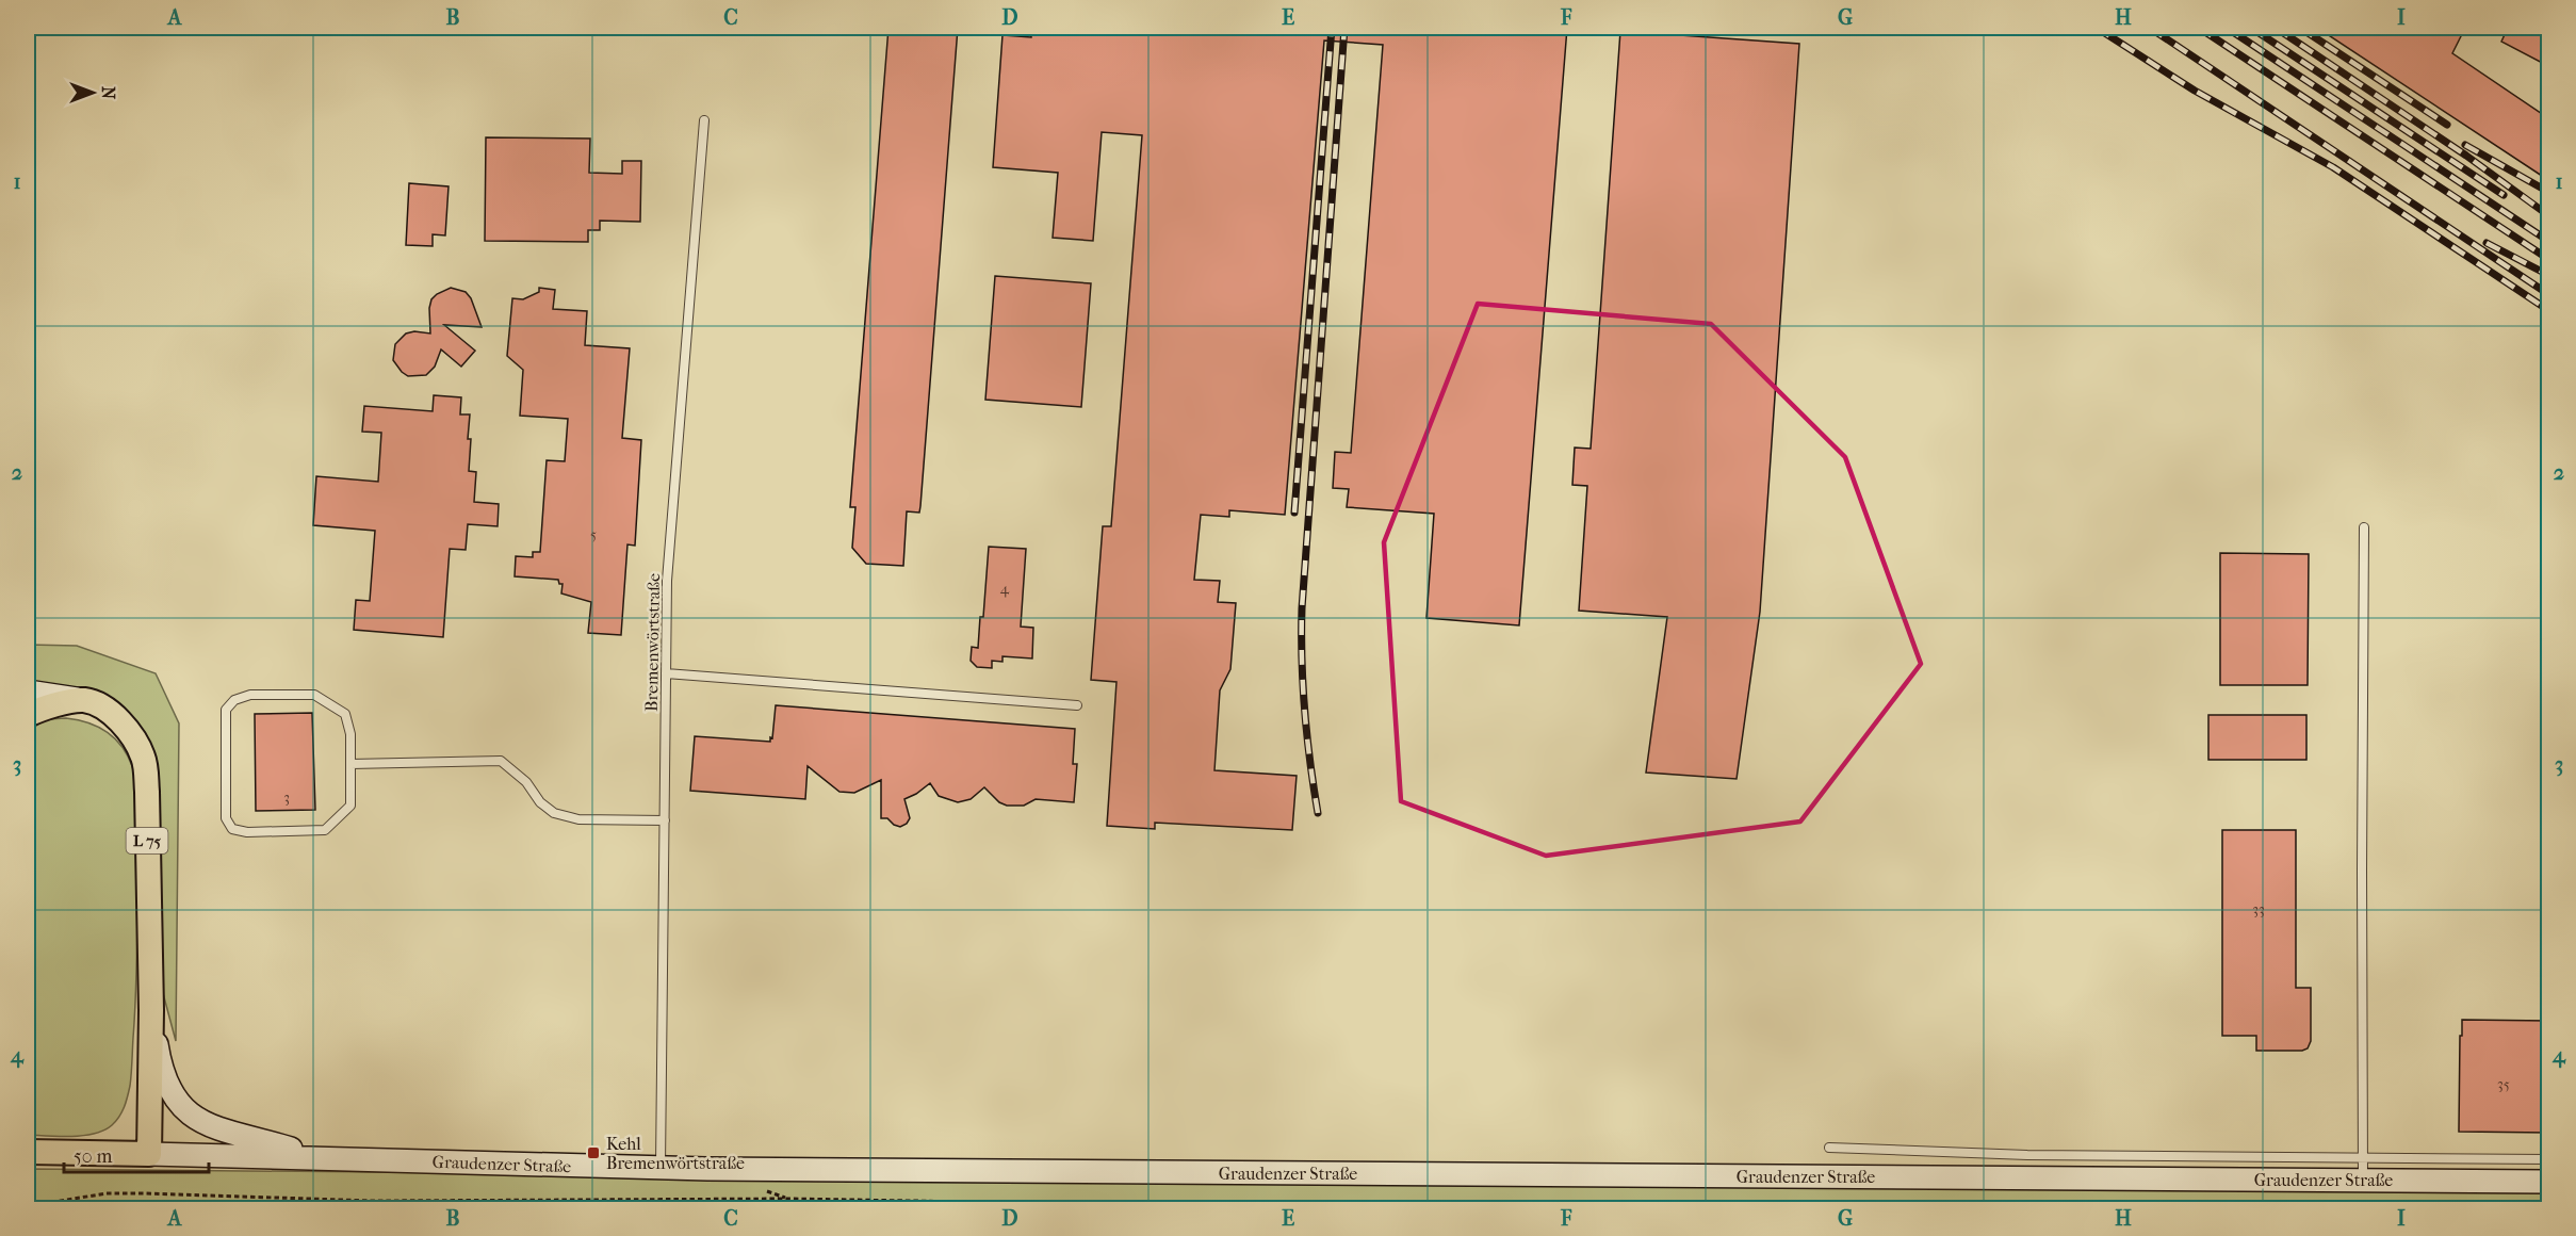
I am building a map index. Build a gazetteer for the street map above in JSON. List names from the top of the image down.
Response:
{
  "streets": {
    "main road": ["L 75", "Graudenzer Straße"],
    "lane": ["Bremenwörtstraße"]
  },
  "crossings": [
    ["Bremenwörtstraße", "Graudenzer Straße"],
    ["L 75", "Graudenzer Straße"]
  ],
  "places": {
    "transit": ["Kehl Bremenwörtstraße"]
  },
  "house_numbers": [
    "5",
    "4",
    "3",
    "33",
    "35"
  ],
  "scale_bar": "50 m",
  "north": "right",
  "grid": {
    "columns": [
      "A",
      "B",
      "C",
      "D",
      "E",
      "F",
      "G",
      "H",
      "I"
    ],
    "rows": [
      "1",
      "2",
      "3",
      "4"
    ]
  }
}
